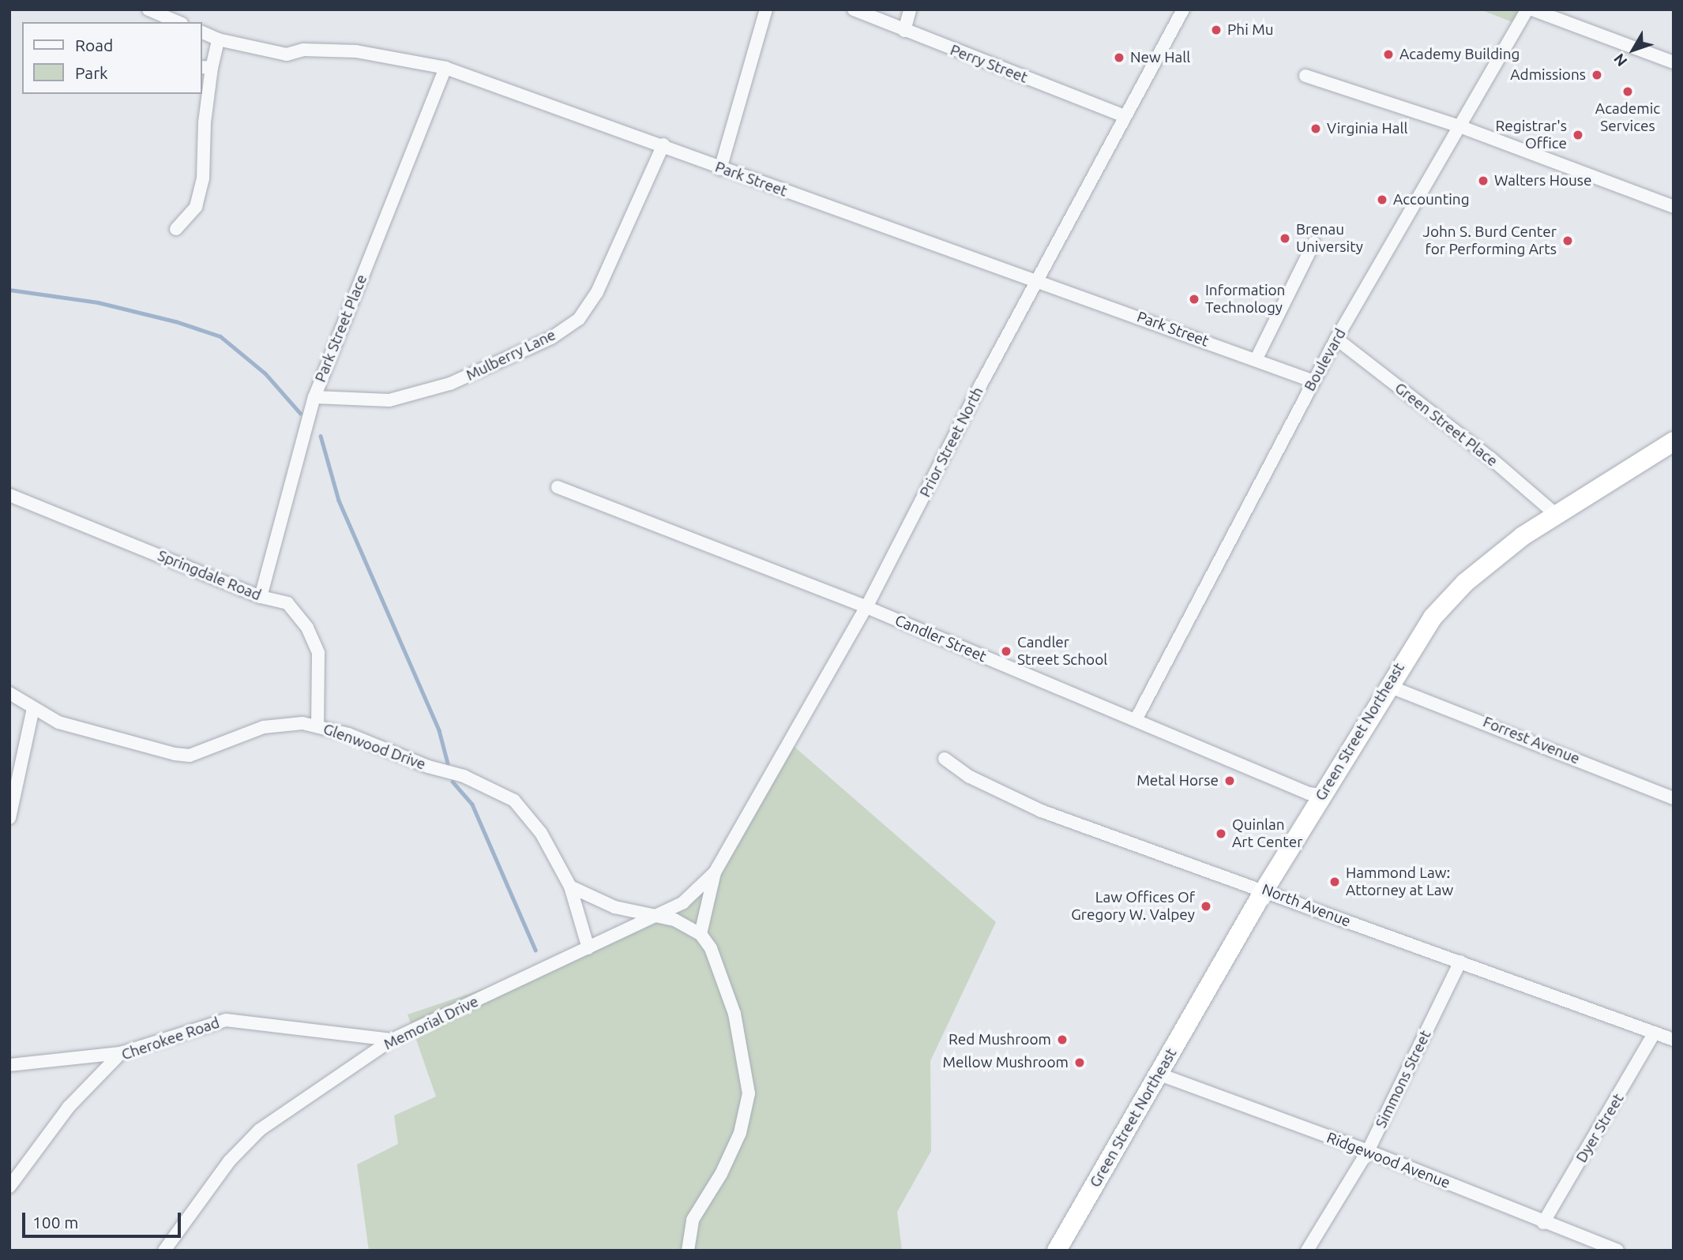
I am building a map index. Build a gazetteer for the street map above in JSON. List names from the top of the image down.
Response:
{
  "streets": {
    "highway": ["Green Street Northeast"],
    "street": [
      "Perry Street",
      "Park Street",
      "Park Street Place",
      "Mulberry Lane",
      "Boulevard",
      "Green Street Place",
      "Prior Street North",
      "Springdale Road",
      "Candler Street",
      "Forrest Avenue",
      "Glenwood Drive",
      "North Avenue",
      "Memorial Drive",
      "Cherokee Road",
      "Simmons Street",
      "Dyer Street",
      "Ridgewood Avenue"
    ]
  },
  "crossings": [
    ["Perry Street", "Prior Street North"],
    ["Park Street", "Park Street Place"],
    ["Park Street", "Mulberry Lane"],
    ["Park Street", "Boulevard"],
    ["Park Street", "Prior Street North"],
    ["Park Street Place", "Mulberry Lane"],
    ["Park Street Place", "Springdale Road"],
    ["Boulevard", "Green Street Place"],
    ["Boulevard", "Candler Street"],
    ["Green Street Place", "Green Street Northeast"],
    ["Prior Street North", "Candler Street"],
    ["Prior Street North", "Memorial Drive"],
    ["Springdale Road", "Glenwood Drive"],
    ["Candler Street", "Green Street Northeast"],
    ["Green Street Northeast", "Forrest Avenue"],
    ["Green Street Northeast", "North Avenue"],
    ["Green Street Northeast", "Ridgewood Avenue"],
    ["Glenwood Drive", "Memorial Drive"],
    ["North Avenue", "Simmons Street"],
    ["North Avenue", "Dyer Street"],
    ["Memorial Drive", "Cherokee Road"],
    ["Simmons Street", "Ridgewood Avenue"],
    ["Dyer Street", "Ridgewood Avenue"]
  ],
  "places": [
    "Phi Mu",
    "Academy Building",
    "New Hall",
    "Admissions",
    "Academic Services",
    "Virginia Hall",
    "Registrar's Office",
    "Walters House",
    "Accounting",
    "Brenau University",
    "John S. Burd Center for Performing Arts",
    "Information Technology",
    "Candler Street School",
    "Metal Horse",
    "Quinlan Art Center",
    "Hammond Law: Attorney at Law",
    "Law Offices Of Gregory W. Valpey",
    "Red Mushroom",
    "Mellow Mushroom"
  ],
  "legend": ["Road", "Park"],
  "scale_bar": "100 m",
  "north": "bottom left"
}
